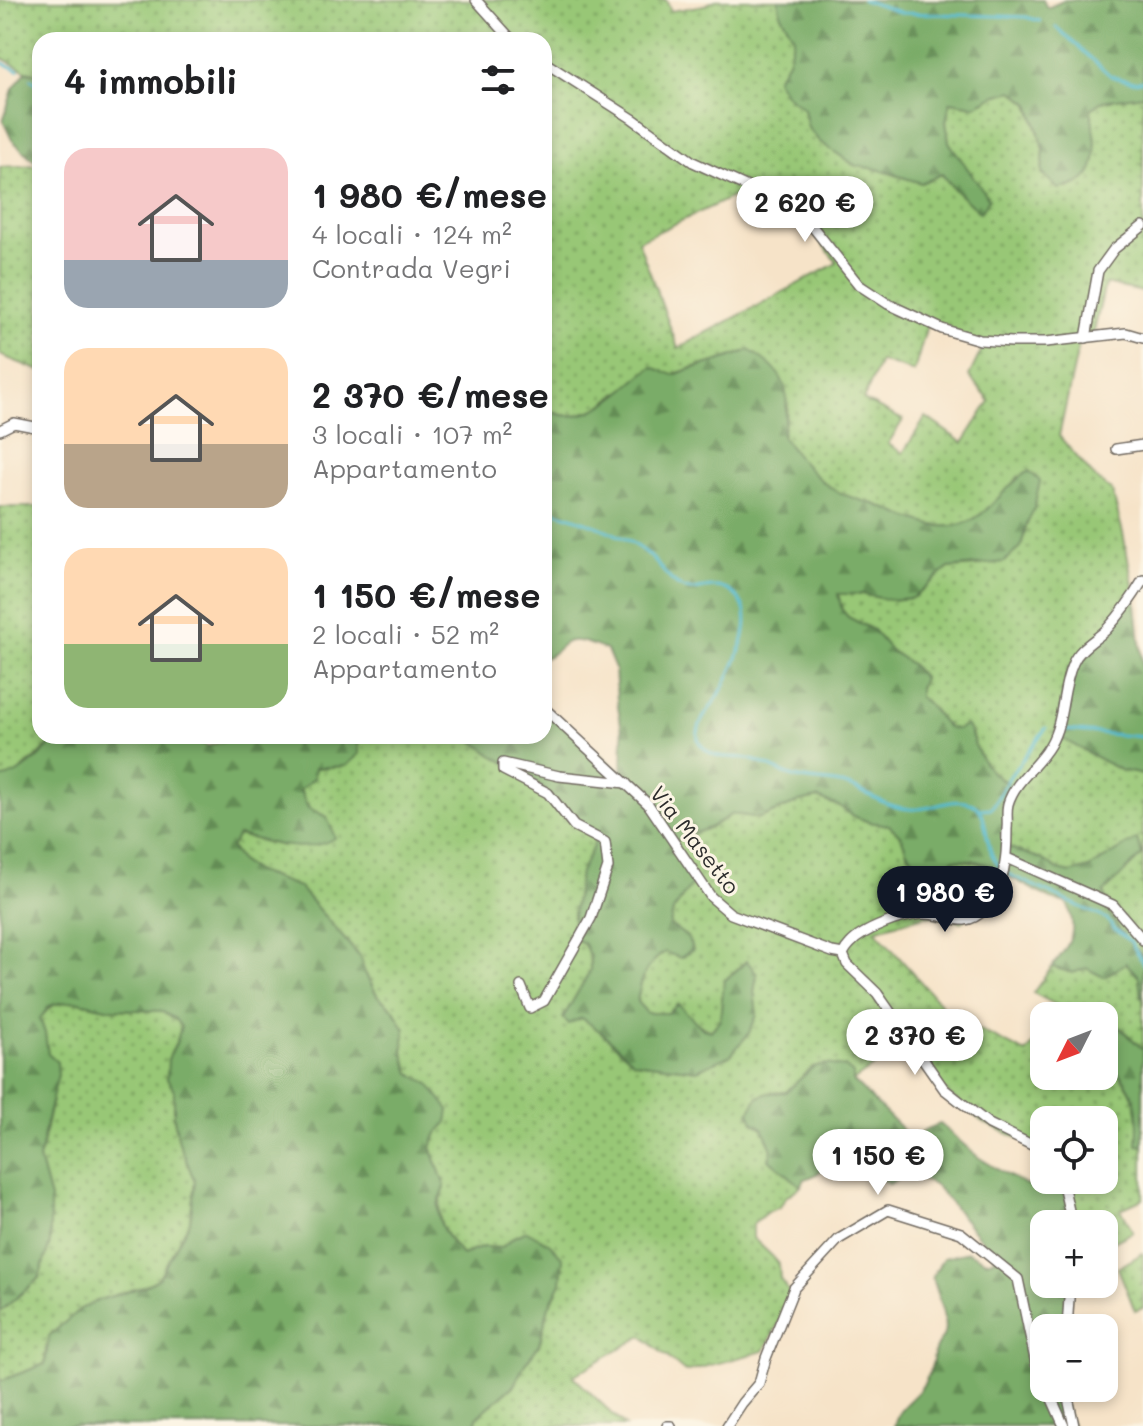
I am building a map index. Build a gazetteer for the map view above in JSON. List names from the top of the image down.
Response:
{
  "streets": {
    "street": ["Via Masetto"]
  },
  "north": "bottom left",
  "page": {
    "heading": "4 immobili",
    "list": [
      {
        "name": "1 980 €/mese",
        "note": "4 locali · 124 m² · Contrada Vegri"
      },
      {
        "name": "2 370 €/mese",
        "note": "3 locali · 107 m² · Appartamento"
      },
      {
        "name": "1 150 €/mese",
        "note": "2 locali · 52 m² · Appartamento"
      }
    ],
    "price": [
      "2 620 €",
      "1 980 €",
      "2 370 €",
      "1 150 €"
    ],
    "map_buttons": ["+", "−"]
  }
}
